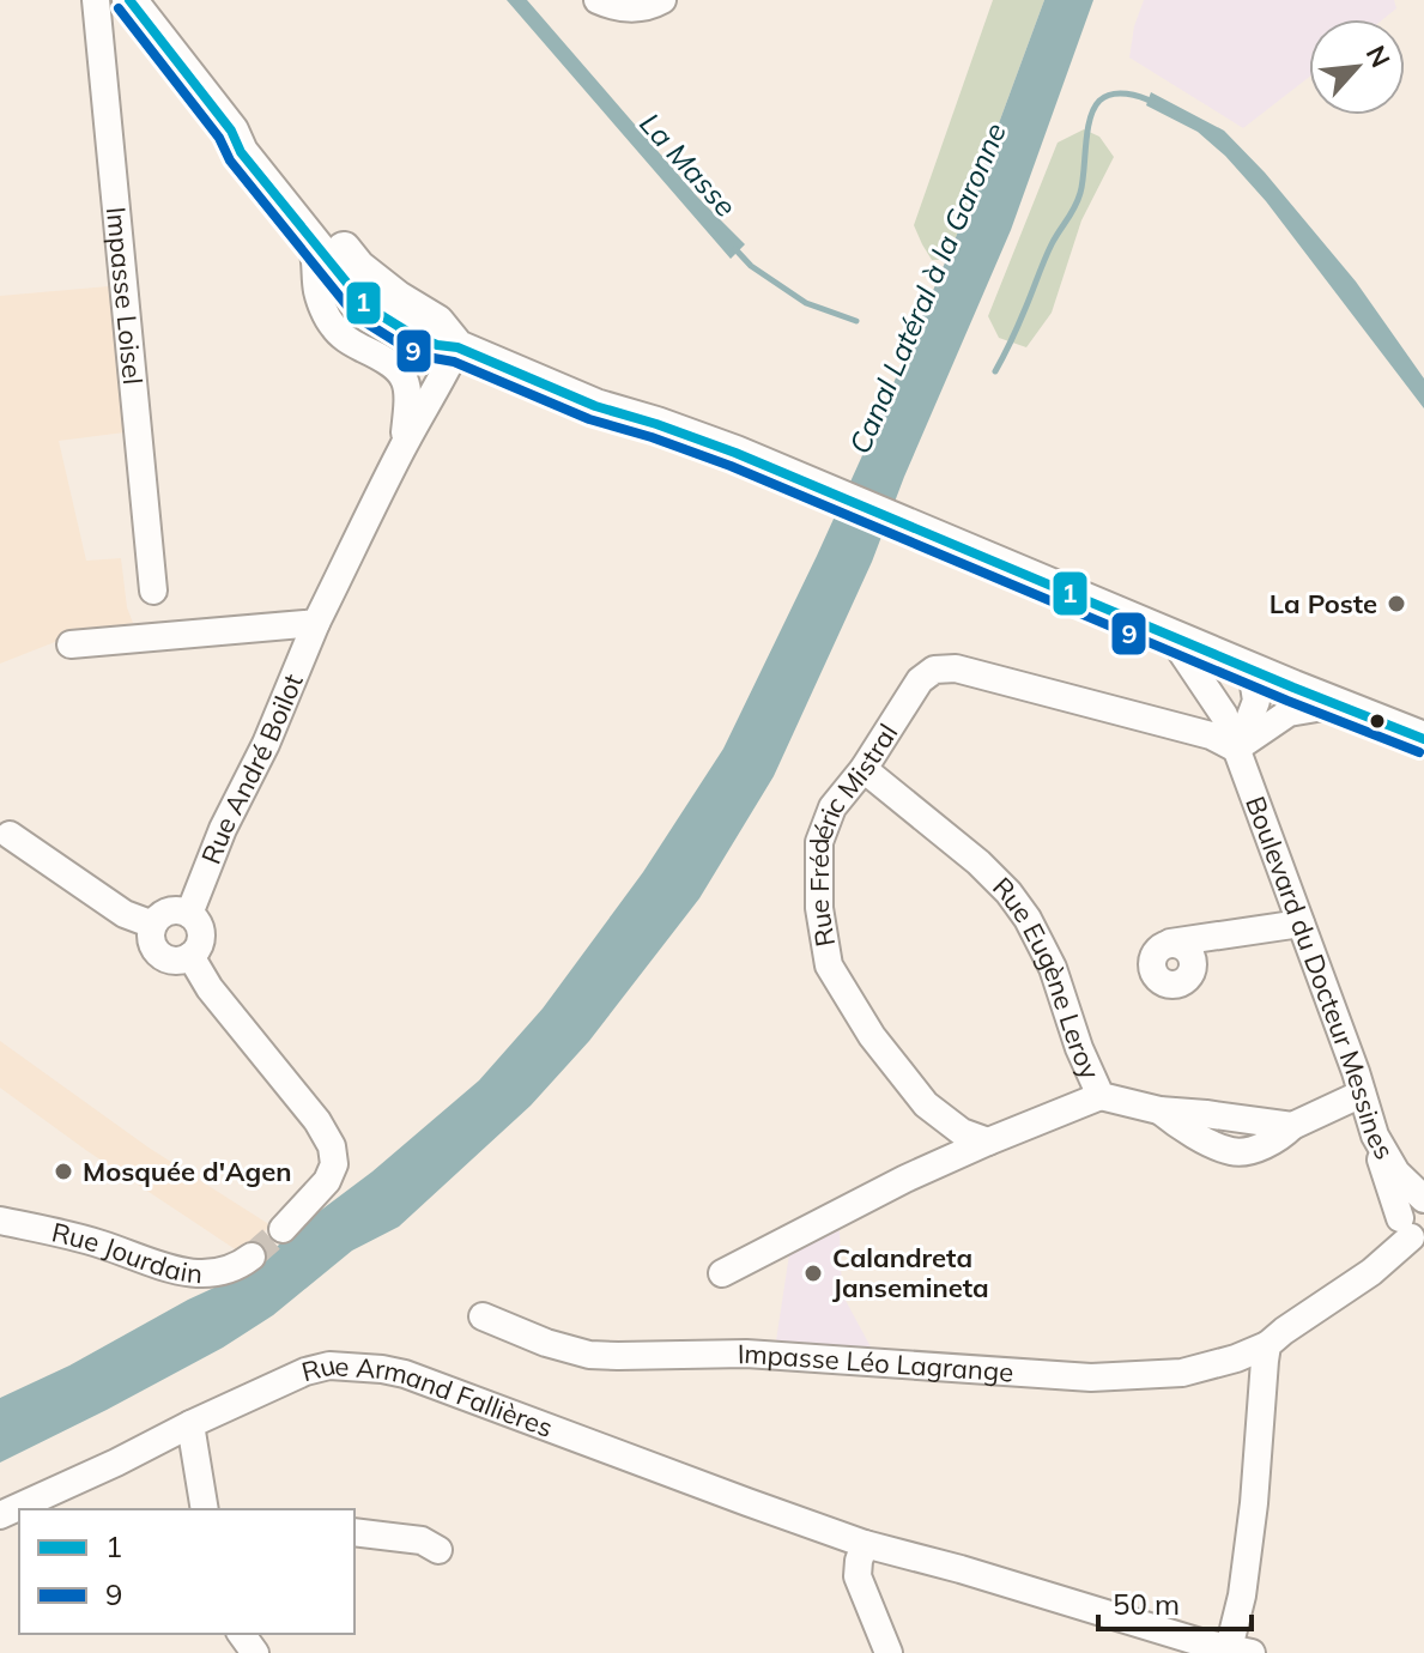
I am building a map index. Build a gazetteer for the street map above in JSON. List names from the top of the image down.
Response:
{
  "streets": {
    "street": [
      "Impasse Loisel",
      "Rue André Boilot",
      "Rue Frédéric Mistral",
      "Boulevard du Docteur Messines",
      "Rue Eugène Leroy",
      "Rue Jourdain",
      "Impasse Léo Lagrange",
      "Rue Armand Fallières"
    ]
  },
  "crossings": [
    ["Rue Frédéric Mistral", "Boulevard du Docteur Messines"],
    ["Rue Frédéric Mistral", "Rue Eugène Leroy"],
    ["Boulevard du Docteur Messines", "Rue Eugène Leroy"],
    ["Boulevard du Docteur Messines", "Impasse Léo Lagrange"]
  ],
  "water": ["La Masse", "Canal Latéral à la Garonne"],
  "places": ["La Poste", "Mosquée d'Agen", "Calandreta Jansemineta"],
  "lines": ["transit line 1", "transit line 9"],
  "legend": ["1", "9"],
  "scale_bar": "50 m",
  "north": "top right"
}
